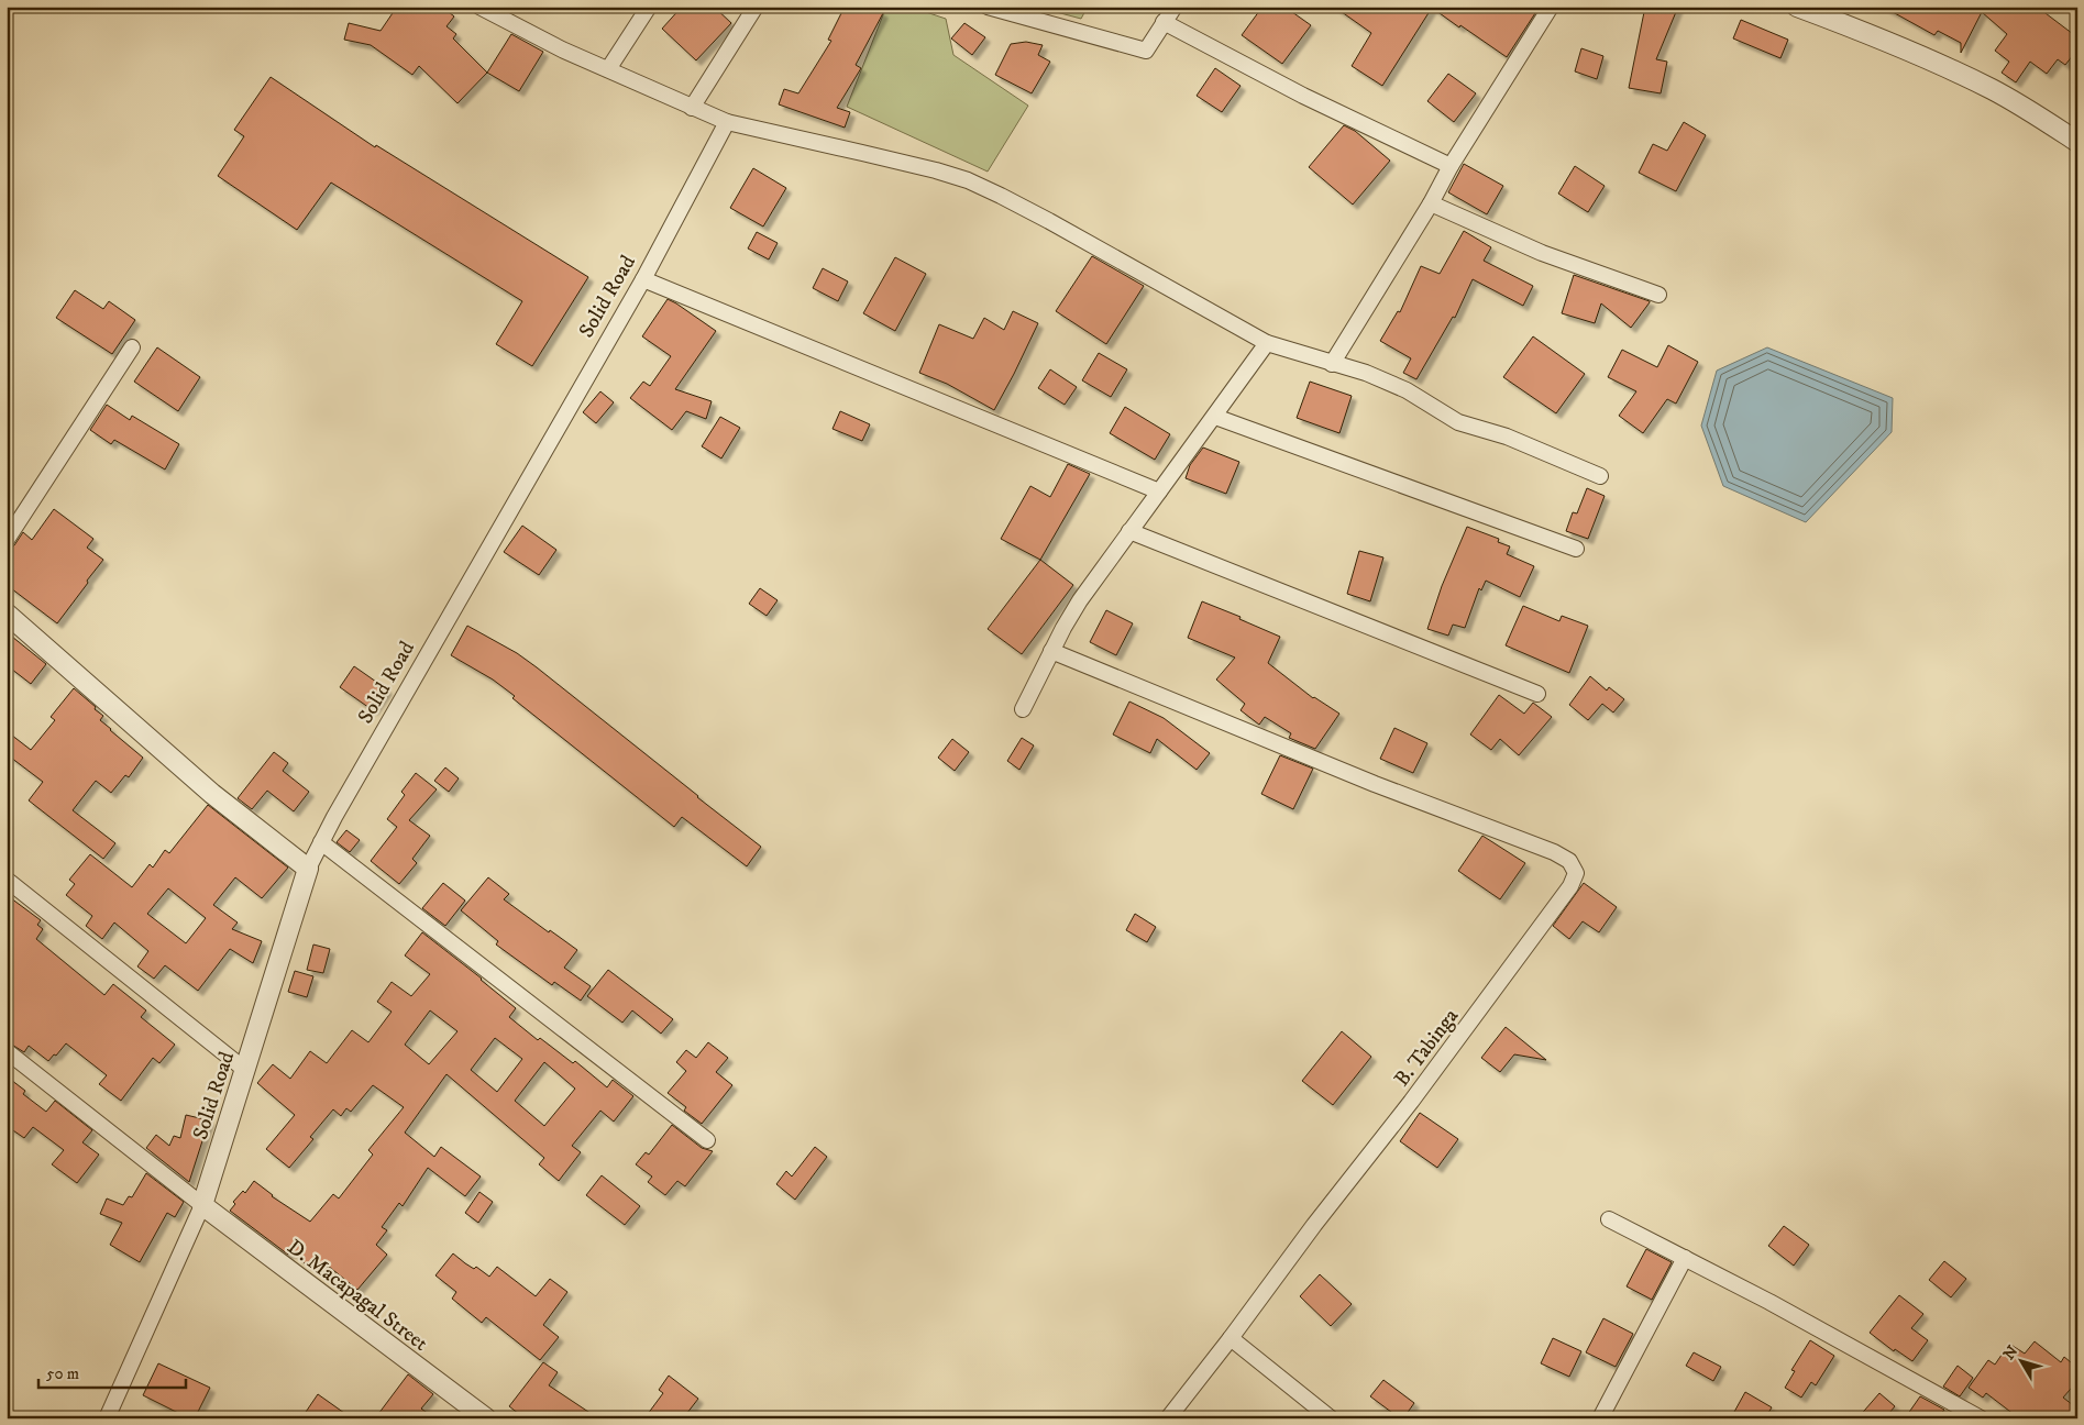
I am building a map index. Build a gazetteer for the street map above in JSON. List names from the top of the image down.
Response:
{
  "streets": {
    "street": ["Solid Road", "B. Tabinga", "D. Macapagal Street"]
  },
  "crossings": [
    ["Solid Road", "D. Macapagal Street"]
  ],
  "scale_bar": "50 m",
  "north": "top left"
}
